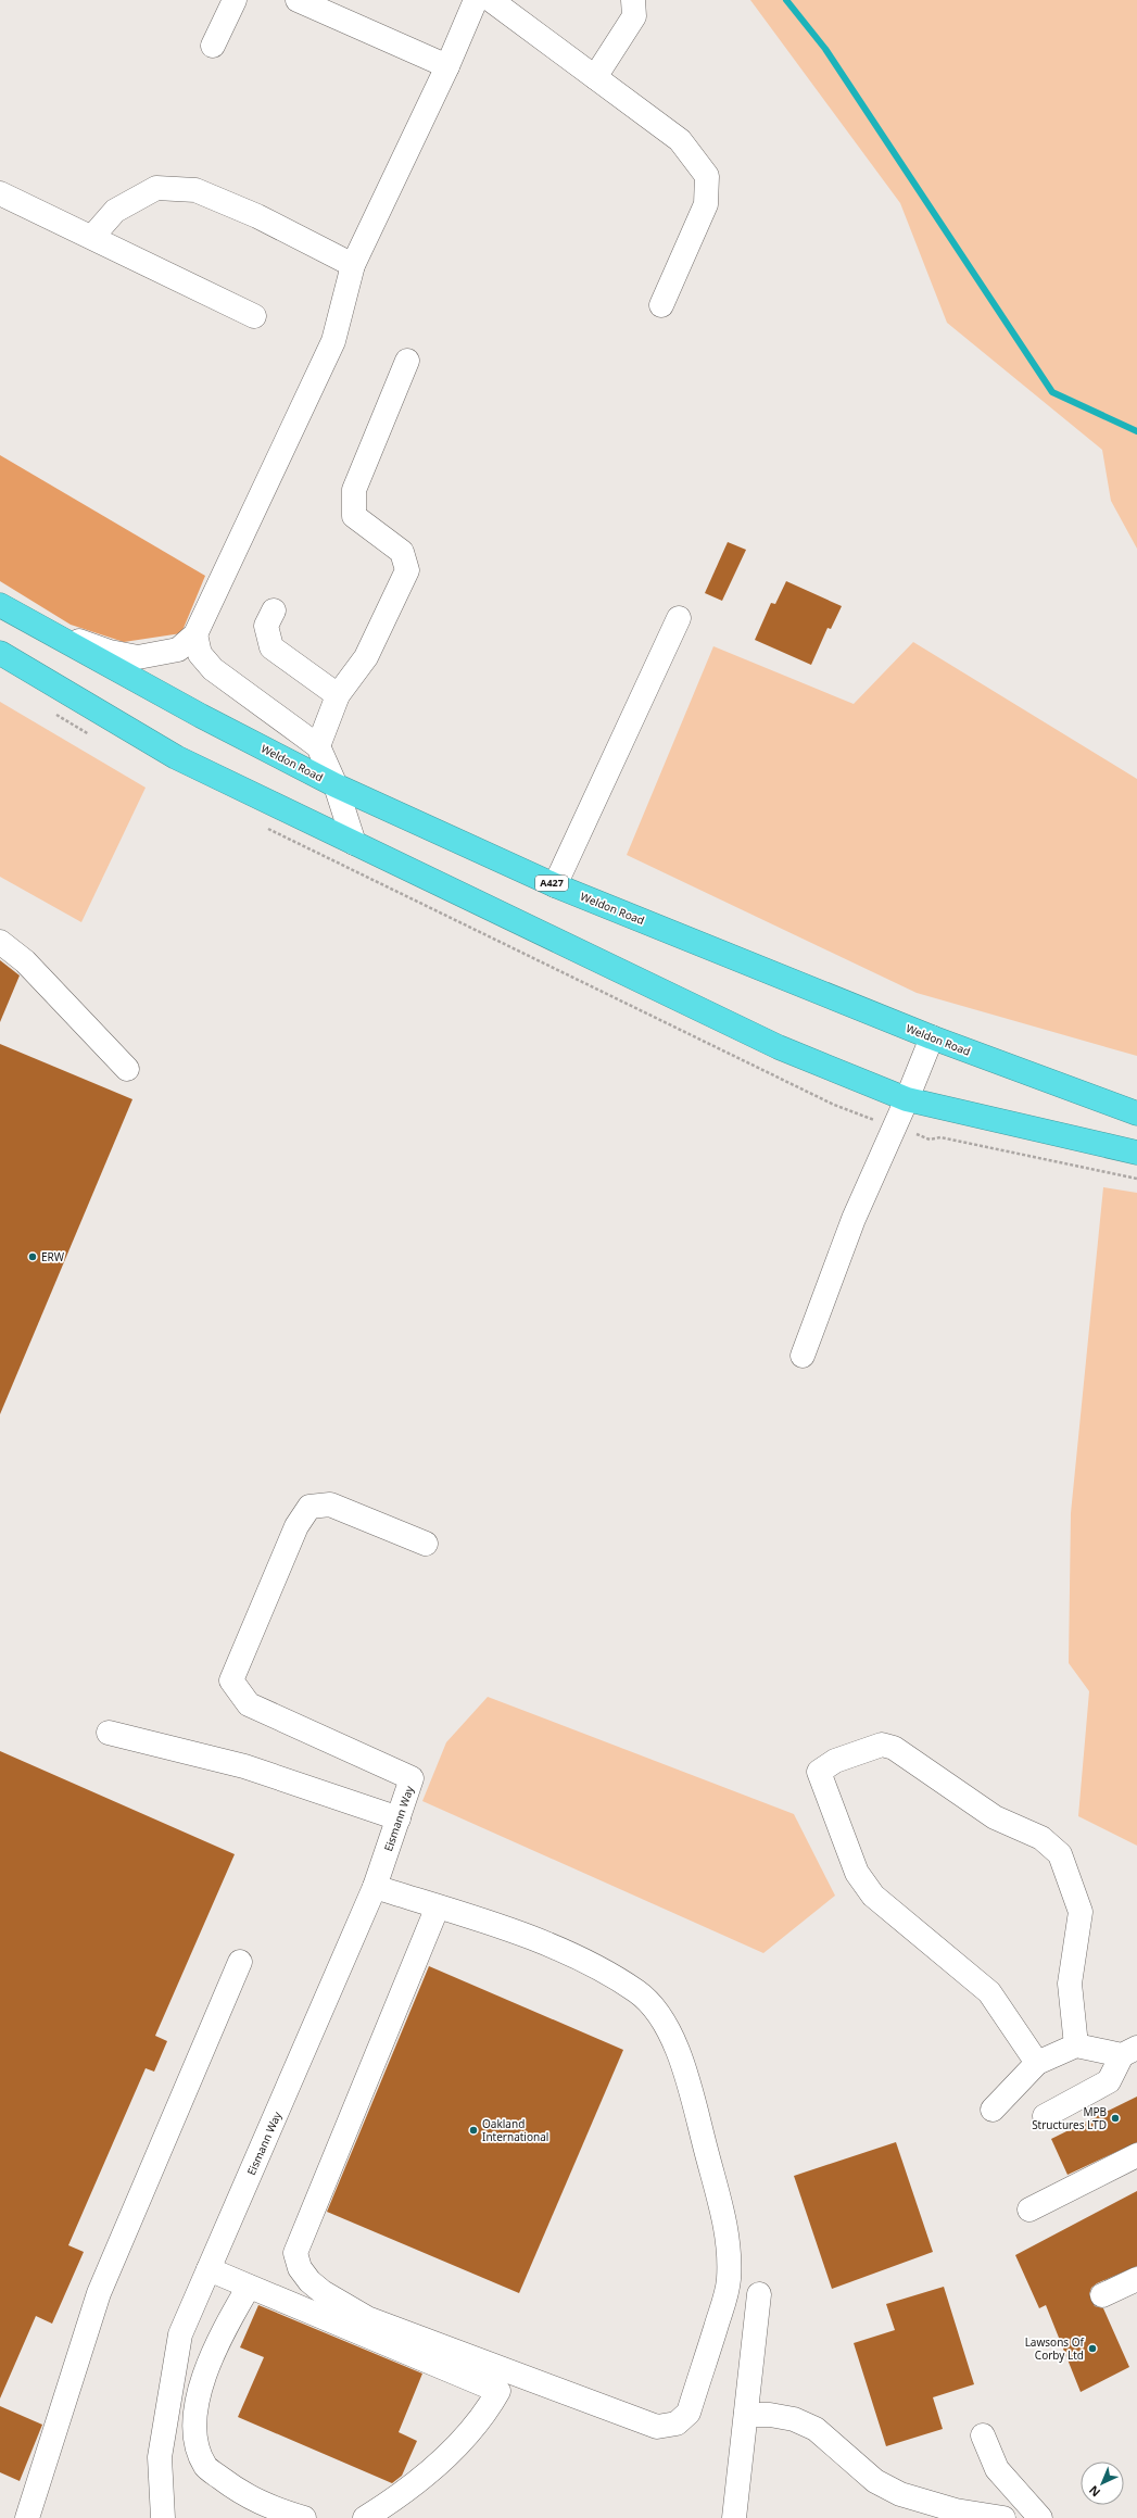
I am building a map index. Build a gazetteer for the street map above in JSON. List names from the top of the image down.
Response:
{
  "streets": {
    "highway": ["Weldon Road", "A427"],
    "street": ["Eismann Way"]
  },
  "places": [
    "ERW",
    "MPB Structures LTD",
    "Oakland International",
    "Lawsons Of Corby Ltd"
  ],
  "north": "bottom left"
}
